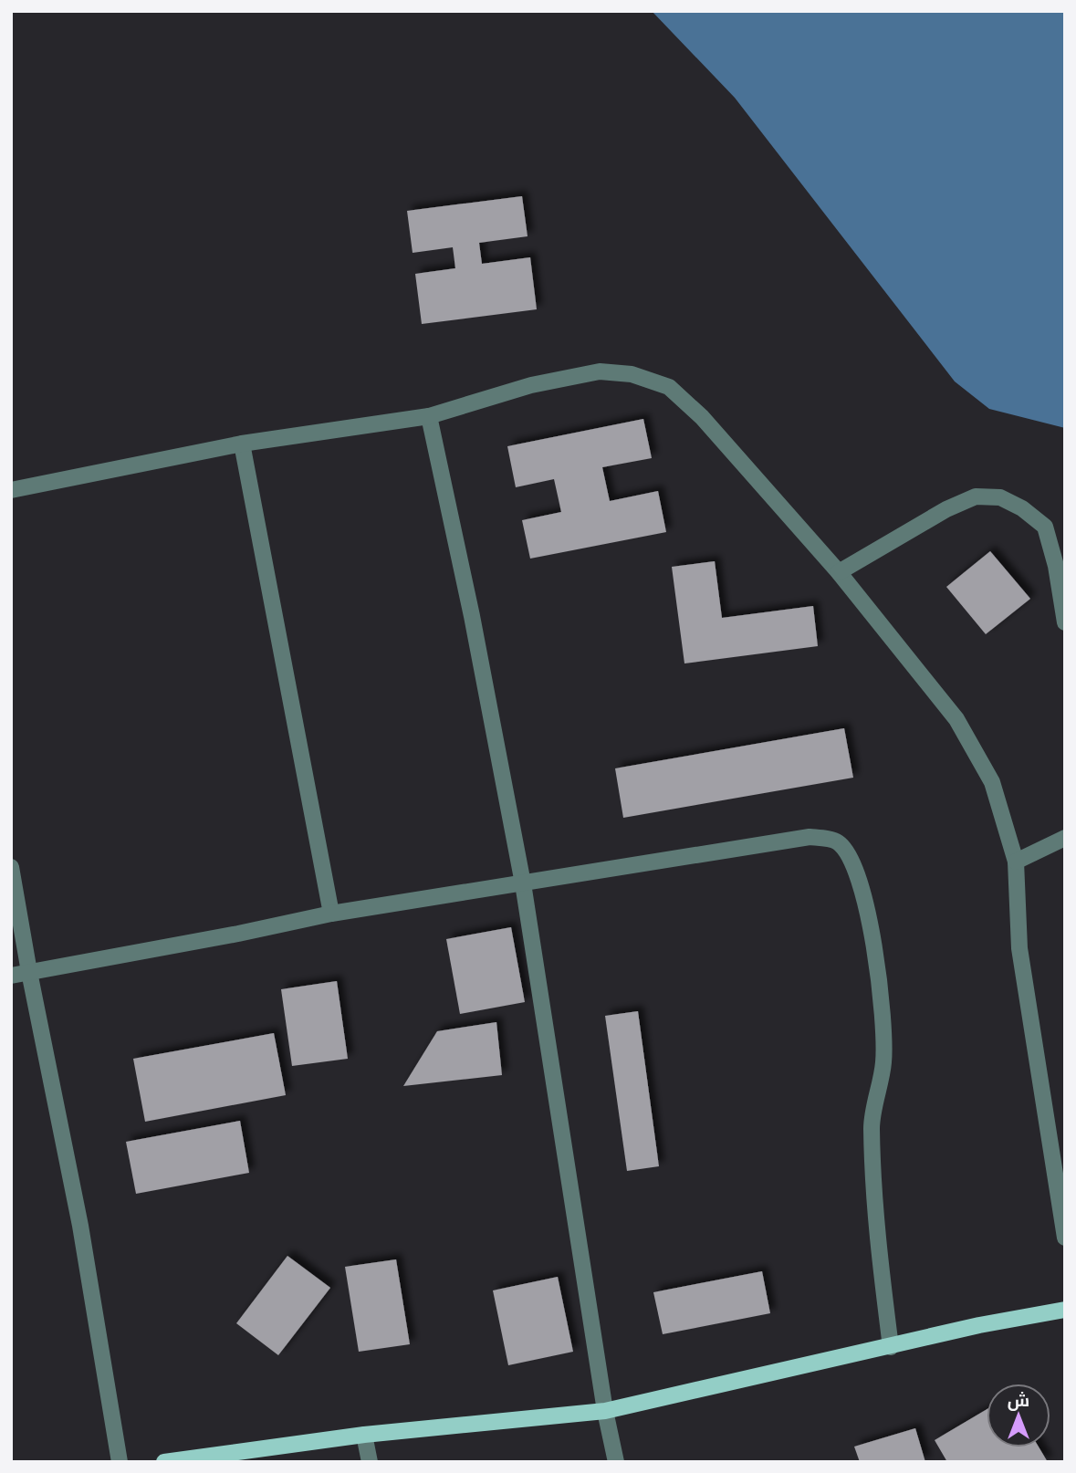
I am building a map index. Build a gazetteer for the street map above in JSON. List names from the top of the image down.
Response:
{
  "north": "top"
}
